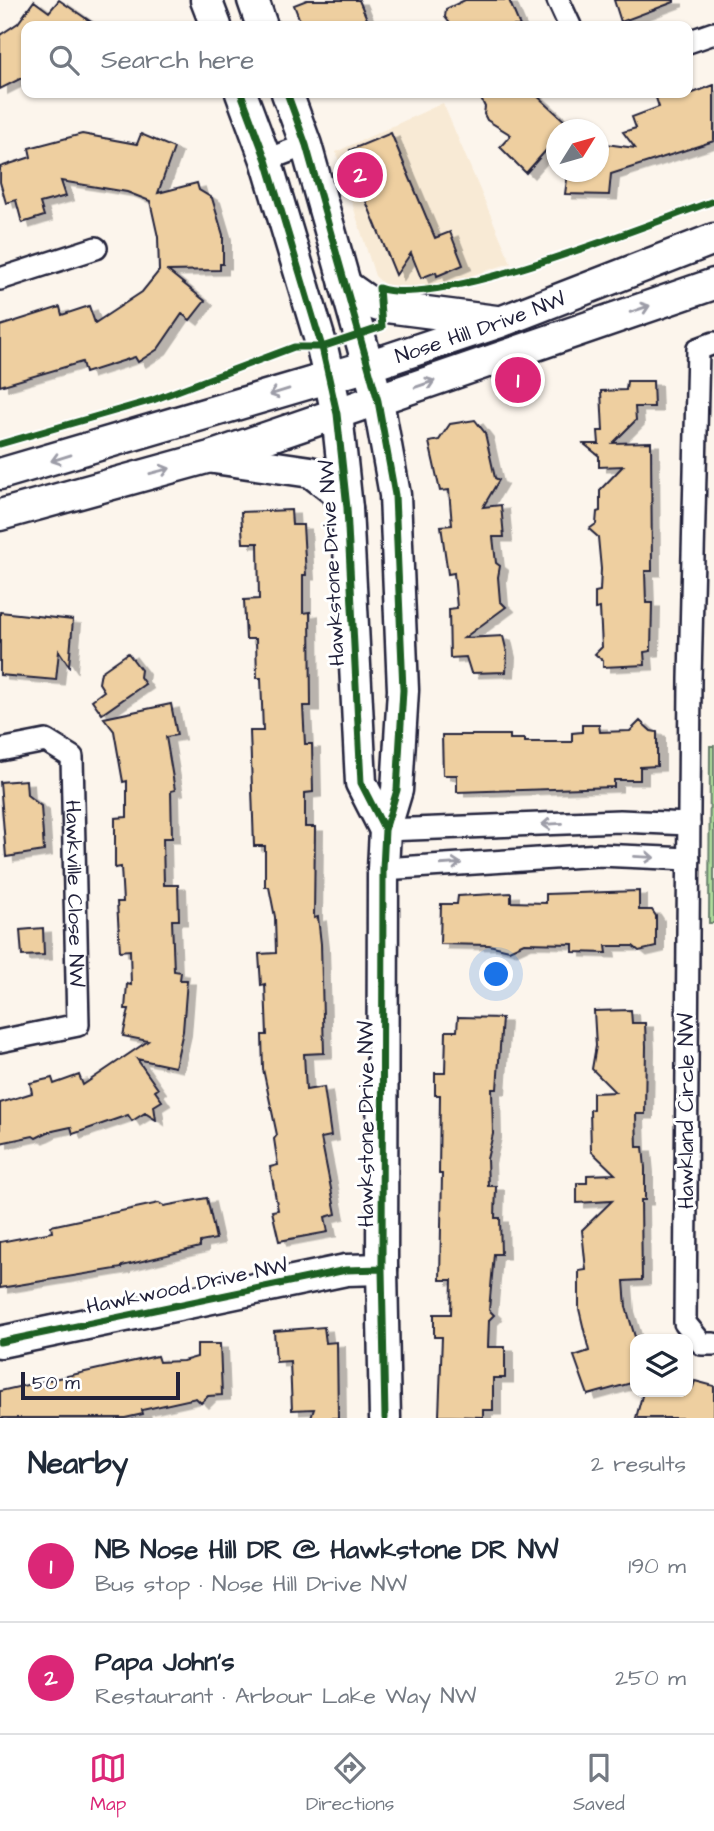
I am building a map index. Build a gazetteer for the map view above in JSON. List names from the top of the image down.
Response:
{
  "streets": {
    "street": [
      "Nose Hill Drive NW",
      "Hawkstone Drive NW",
      "Hawkville Close NW",
      "Hawkland Circle NW",
      "Hawkwood Drive NW"
    ]
  },
  "crossings": [
    ["Nose Hill Drive NW", "Hawkstone Drive NW"],
    ["Hawkstone Drive NW", "Hawkwood Drive NW"]
  ],
  "scale_bar": "50 m",
  "north": "top right",
  "page": {
    "search": "Search here",
    "pins": ["2", "1"],
    "scale": "50 m",
    "heading": ["Nearby", "2 results"],
    "list": [
      {
        "mark": "1",
        "name": "NB Nose Hill DR @ Hawkstone DR NW",
        "note": "Bus stop · Nose Hill Drive NW",
        "value": "190 m"
      },
      {
        "mark": "2",
        "name": "Papa John's",
        "note": "Restaurant · Arbour Lake Way NW",
        "value": "250 m"
      }
    ],
    "nav": ["Map", "Directions", "Saved"]
  }
}
